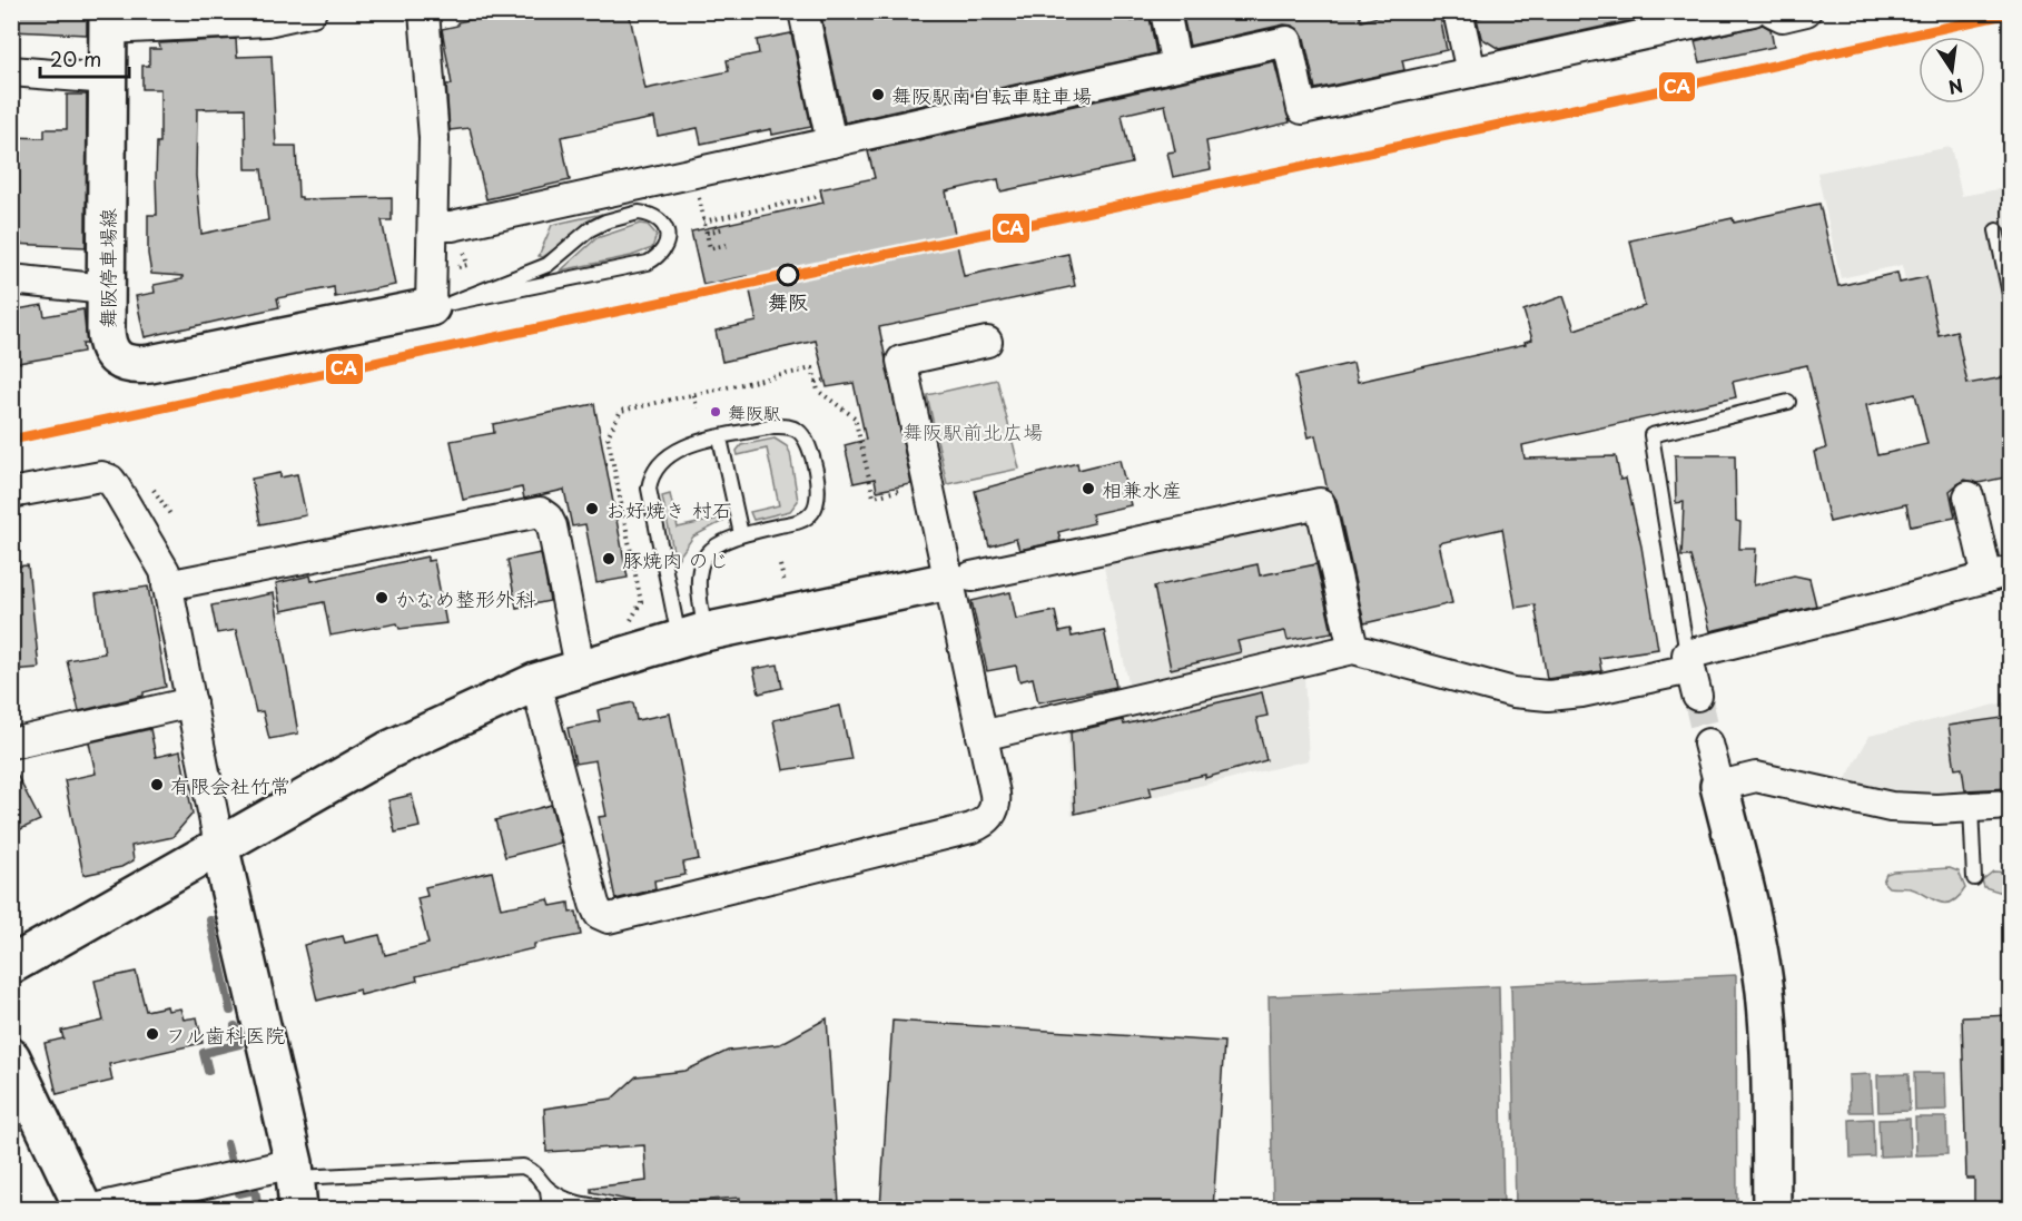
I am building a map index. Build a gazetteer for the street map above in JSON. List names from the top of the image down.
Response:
{
  "streets": {
    "street": ["舞阪停車場線"]
  },
  "parks": ["舞阪駅前北広場"],
  "places": [
    "舞阪駅南自転車駐車場",
    "舞阪",
    "舞阪駅",
    "相兼水産",
    "お好焼き 村石",
    "豚焼肉 のじ",
    "かなめ整形外科",
    "有限会社竹常",
    "フル歯科医院"
  ],
  "lines": ["transit line CA"],
  "scale_bar": "20 m",
  "north": "bottom"
}
